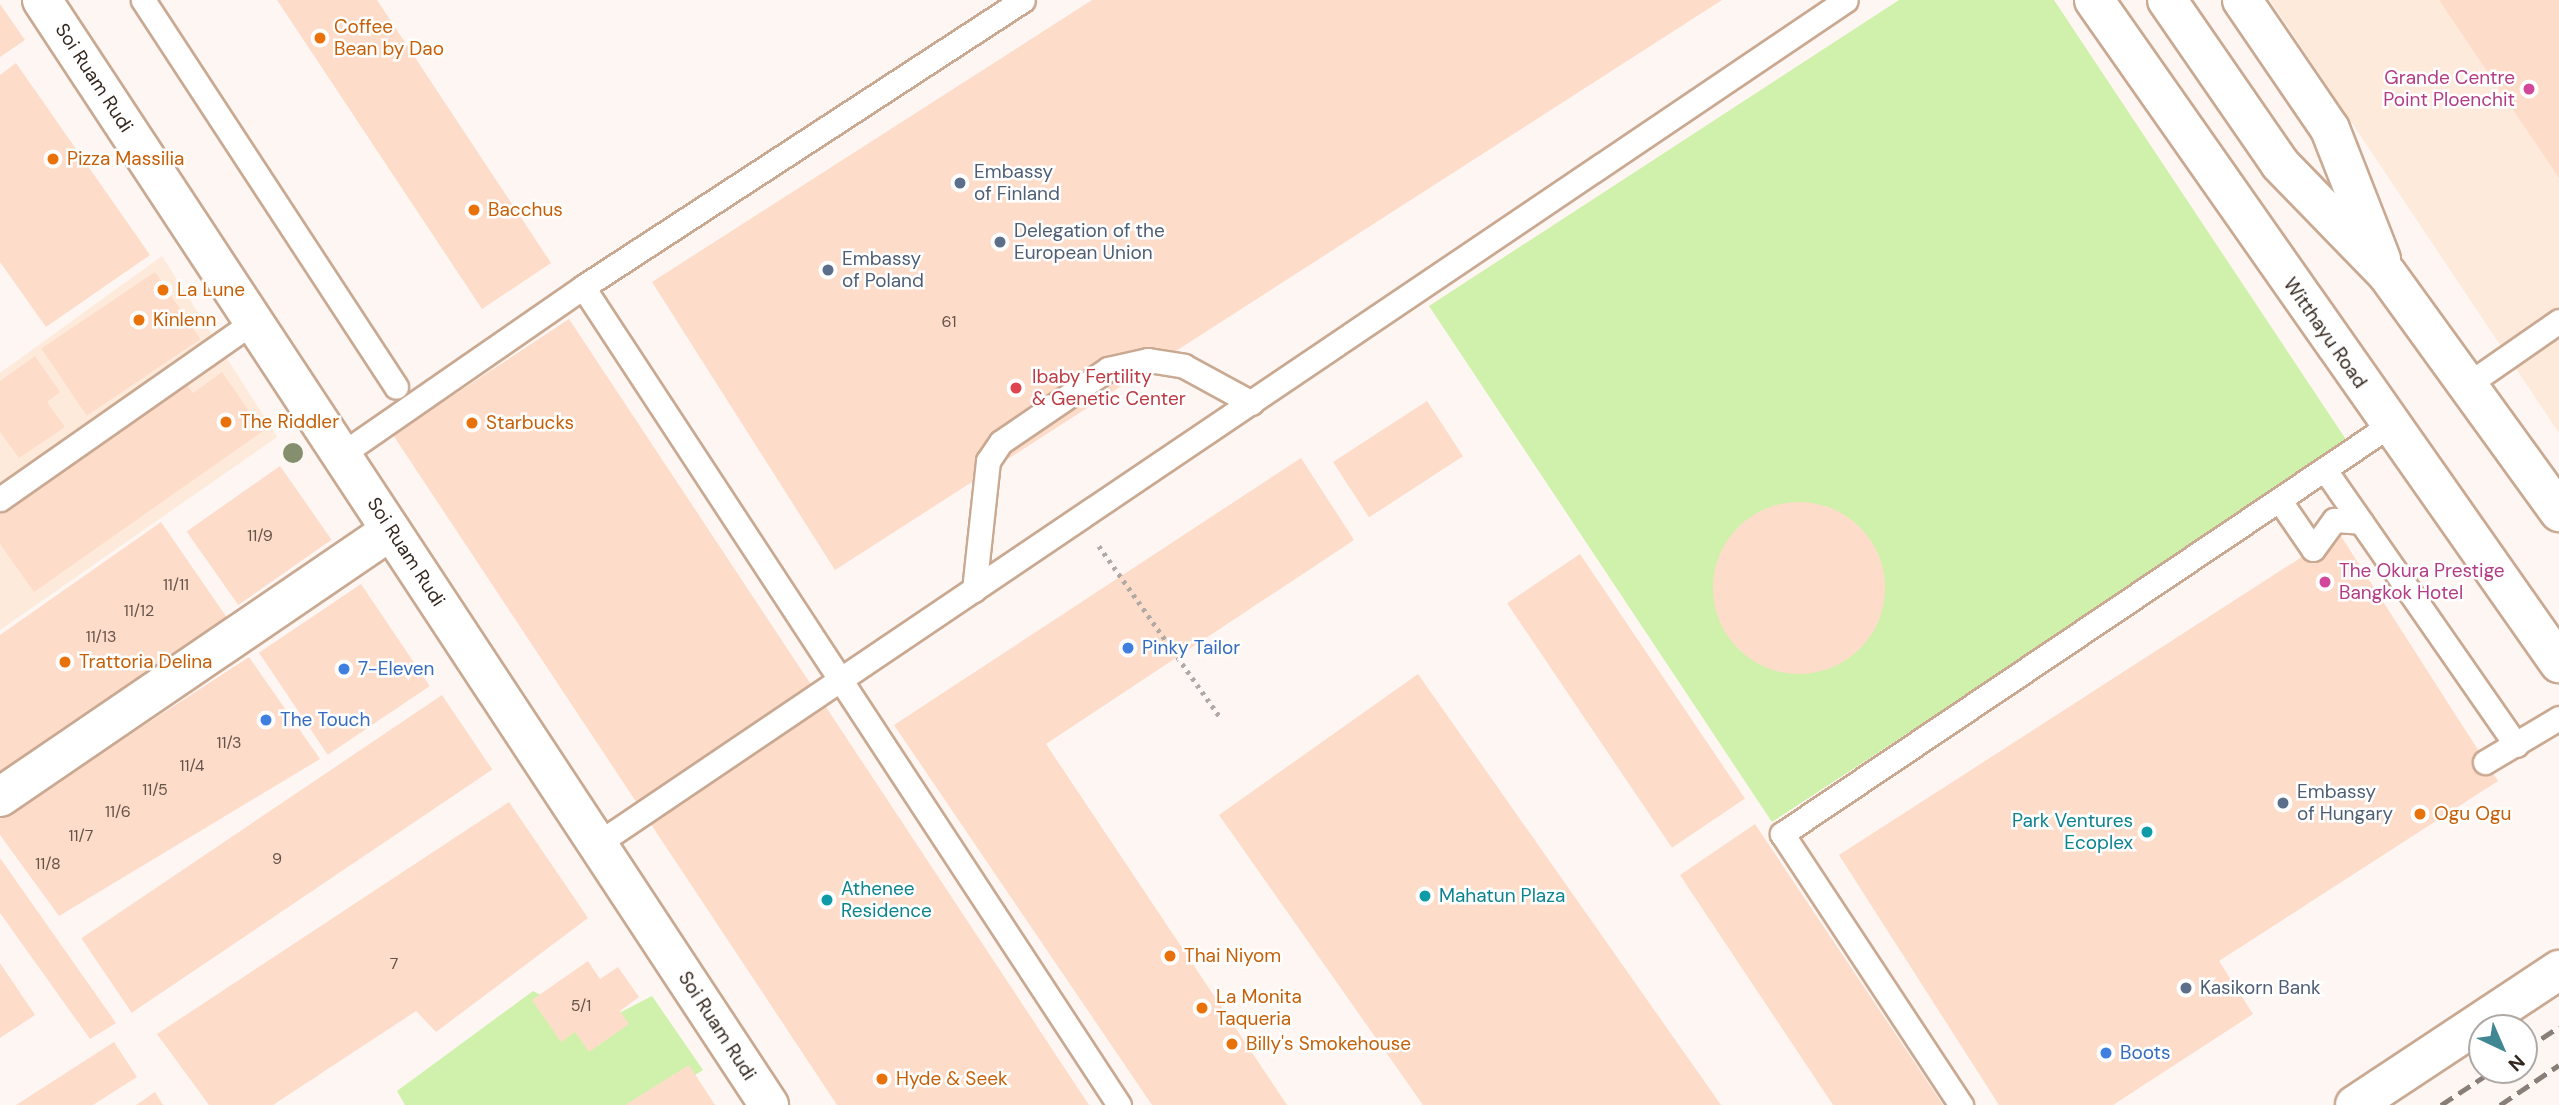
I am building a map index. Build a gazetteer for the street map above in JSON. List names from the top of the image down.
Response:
{
  "streets": {
    "main road": ["Soi Ruam Rudi", "Witthayu Road"]
  },
  "places": [
    "Coffee Bean by Dao",
    "Grande Centre Point Ploenchit",
    "Pizza Massilia",
    "Embassy of Finland",
    "Bacchus",
    "Delegation of the European Union",
    "Embassy of Poland",
    "La Lune",
    "Kinlenn",
    "Ibaby Fertility & Genetic Center",
    "The Riddler",
    "Starbucks",
    "The Okura Prestige Bangkok Hotel",
    "Pinky Tailor",
    "Trattoria Delina",
    "7-Eleven",
    "The Touch",
    "Embassy of Hungary",
    "Ogu Ogu",
    "Park Ventures Ecoplex",
    "Mahatun Plaza",
    "Athenee Residence",
    "Thai Niyom",
    "Kasikorn Bank",
    "La Monita Taqueria",
    "Billy's Smokehouse",
    "Boots",
    "Hyde & Seek"
  ],
  "house_numbers": [
    "61",
    "11/9",
    "11/11",
    "11/12",
    "11/13",
    "11/3",
    "11/4",
    "11/5",
    "11/6",
    "11/7",
    "9",
    "11/8",
    "7",
    "5/1"
  ],
  "north": "bottom right"
}
